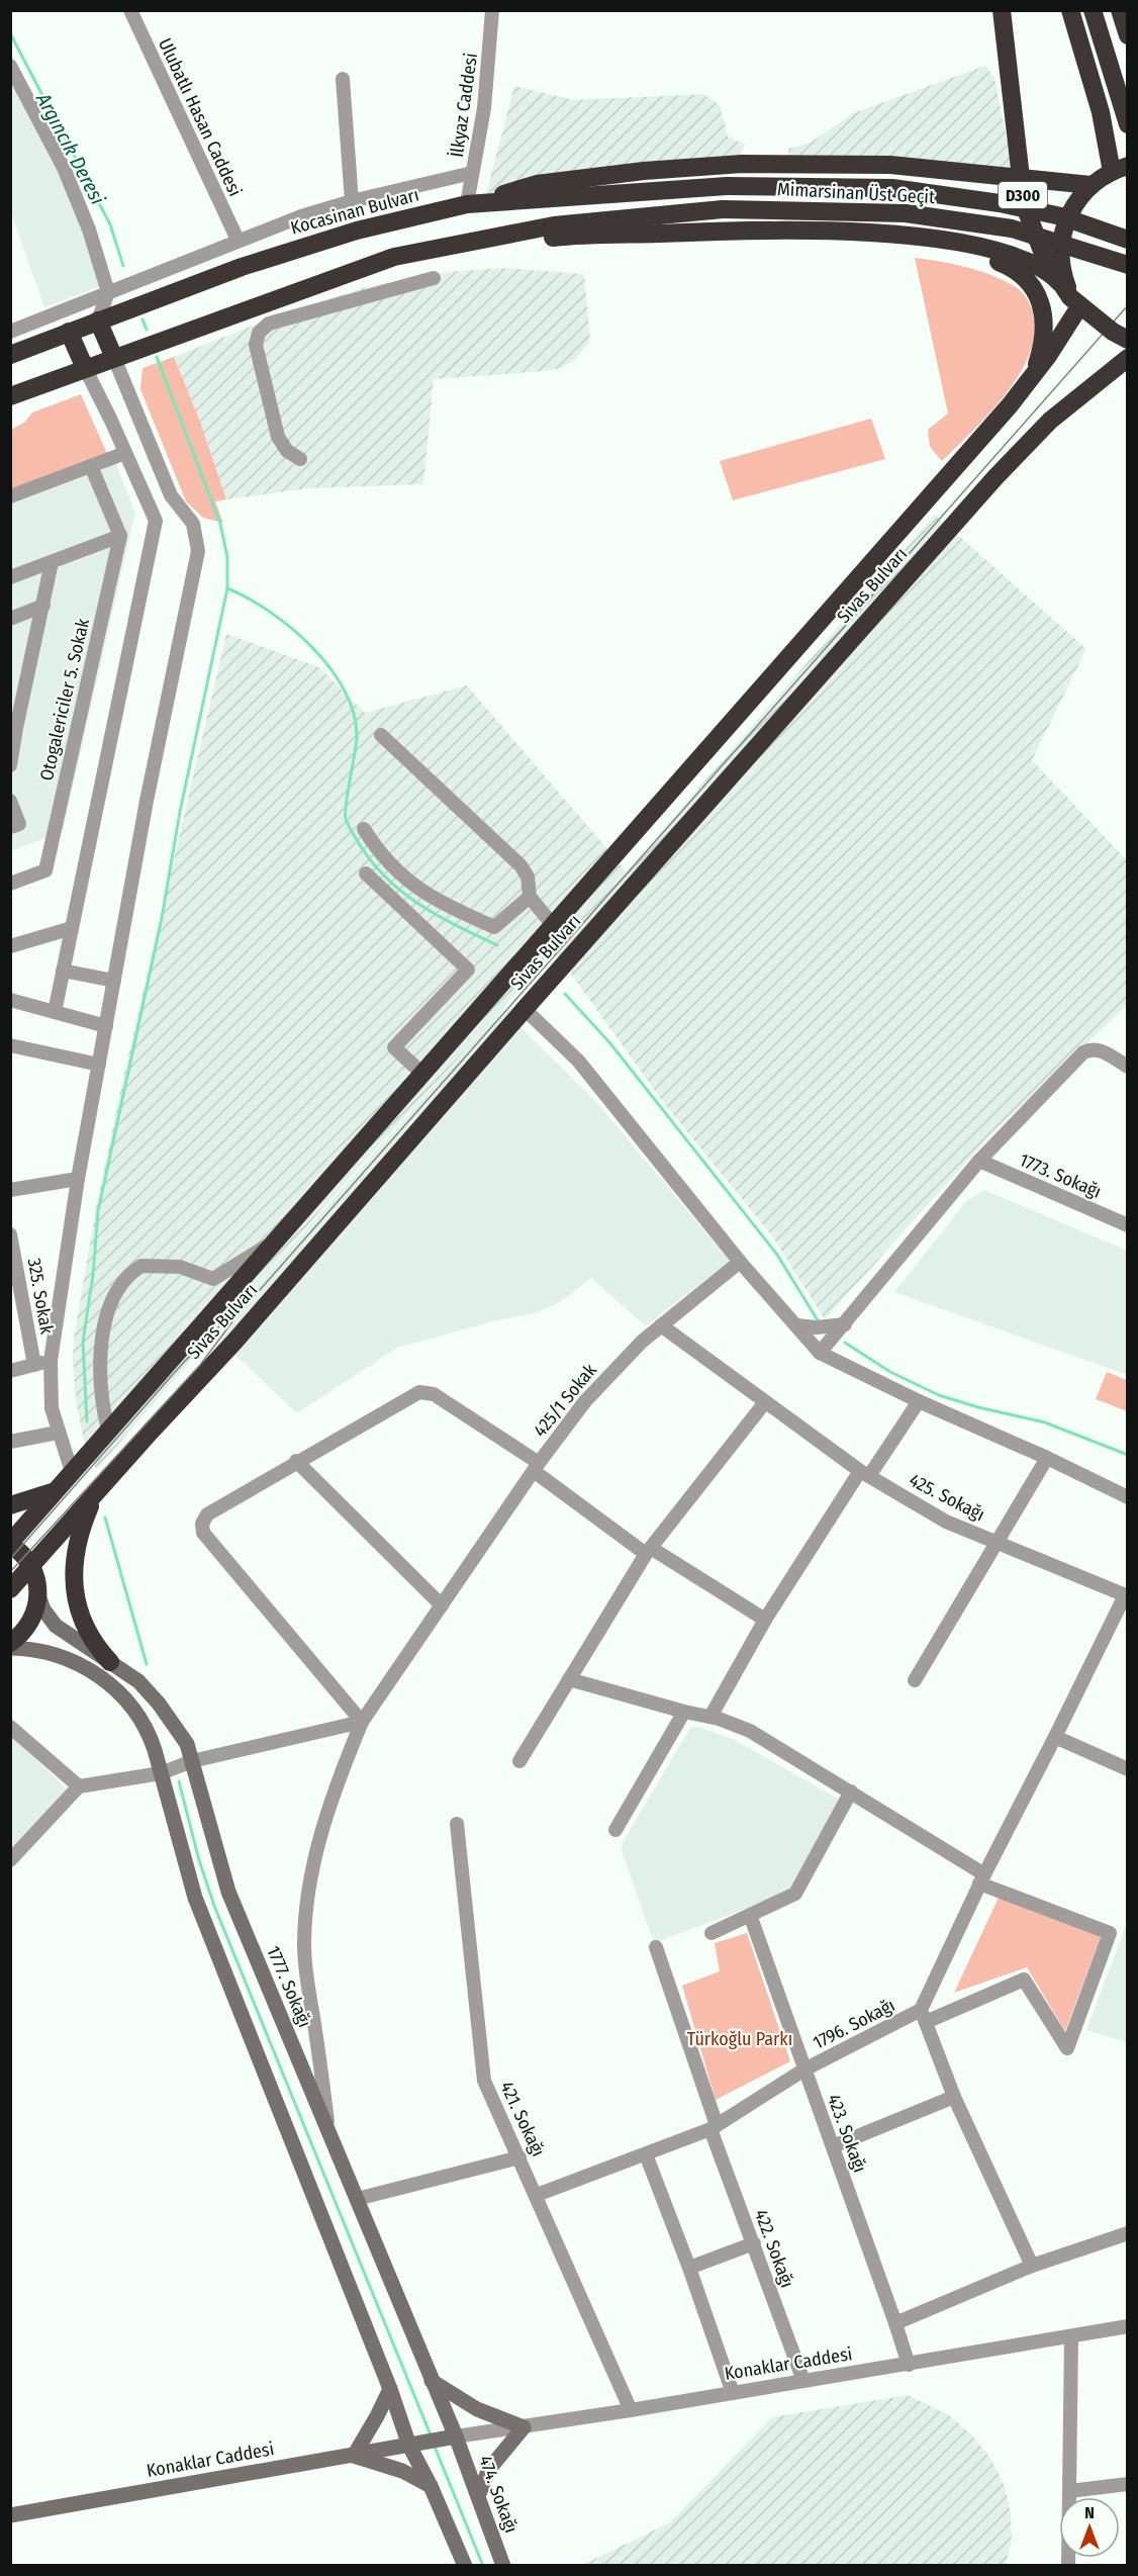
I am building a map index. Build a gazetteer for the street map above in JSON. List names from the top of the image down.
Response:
{
  "streets": {
    "highway": [
      "Mimarsinan Üst Geçit",
      "D300",
      "Kocasinan Bulvarı",
      "Sivas Bulvarı"
    ],
    "street": [
      "İlkyaz Caddesi",
      "Ulubatlı Hasan Caddesi",
      "Otogalericiler 5. Sokak",
      "1773. Sokağı",
      "325. Sokak",
      "425/1 Sokak",
      "425. Sokağı",
      "1777. Sokağı",
      "1796. Sokağı",
      "421. Sokağı",
      "423. Sokağı",
      "422. Sokağı",
      "Konaklar Caddesi",
      "474. Sokağı"
    ]
  },
  "crossings": [
    ["İlkyaz Caddesi", "Kocasinan Bulvarı"],
    ["Mimarsinan Üst Geçit", "Kocasinan Bulvarı"],
    ["425/1 Sokak", "425. Sokağı"],
    ["425/1 Sokak", "1777. Sokağı"],
    ["425. Sokağı", "1796. Sokağı"],
    ["1777. Sokağı", "Konaklar Caddesi"],
    ["1777. Sokağı", "474. Sokağı"],
    ["1796. Sokağı", "421. Sokağı"],
    ["1796. Sokağı", "423. Sokağı"],
    ["1796. Sokağı", "422. Sokağı"],
    ["421. Sokağı", "Konaklar Caddesi"],
    ["423. Sokağı", "Konaklar Caddesi"],
    ["422. Sokağı", "Konaklar Caddesi"],
    ["Konaklar Caddesi", "474. Sokağı"]
  ],
  "water": ["Argıncık Deresi"],
  "parks": ["Türkoğlu Parkı"],
  "north": "top"
}
